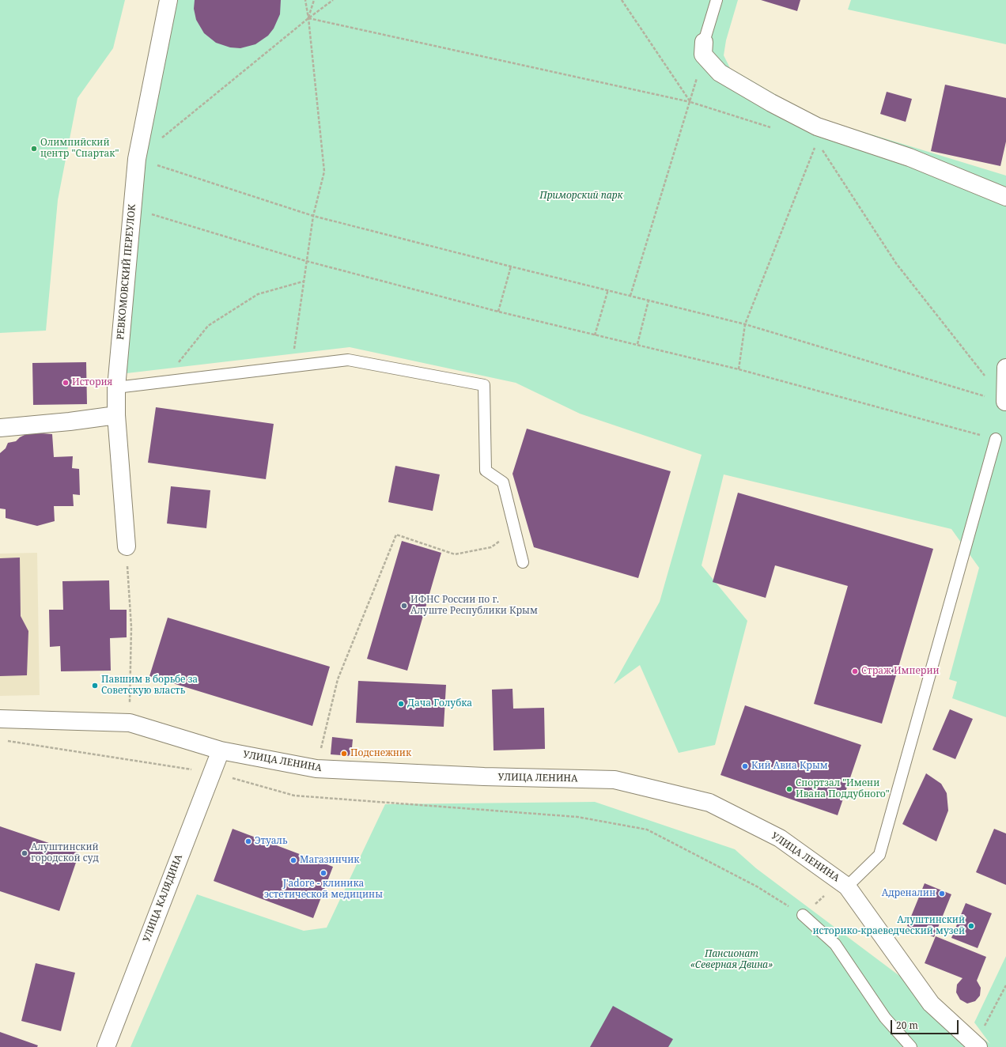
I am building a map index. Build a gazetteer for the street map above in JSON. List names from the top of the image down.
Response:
{
  "streets": {
    "street": ["РЕВКОМОВСКИЙ ПЕРЕУЛОК", "УЛИЦА ЛЕНИНА", "УЛИЦА КАЛЯДИНА"]
  },
  "crossings": [
    ["УЛИЦА ЛЕНИНА", "УЛИЦА КАЛЯДИНА"]
  ],
  "parks": ["Приморский парк", "Пансионат «Северная Двина»"],
  "places": [
    "Олимпийский центр \"Спартак\"",
    "История",
    "ИФНС России по г. Алуште Республики Крым",
    "Страж Империи",
    "Павшим в борьбе за Советскую власть",
    "Дача Голубка",
    "Подснежник",
    "Кий Авиа Крым",
    "Спортзал \"Имени Ивана Поддубного\"",
    "Этуаль",
    "Алуштинский городской суд",
    "Магазинчик",
    "J'adore - клиника эстетической медицины",
    "Адреналин",
    "Алуштинский историко-краеведческий музей"
  ],
  "scale_bar": "20 m"
}
